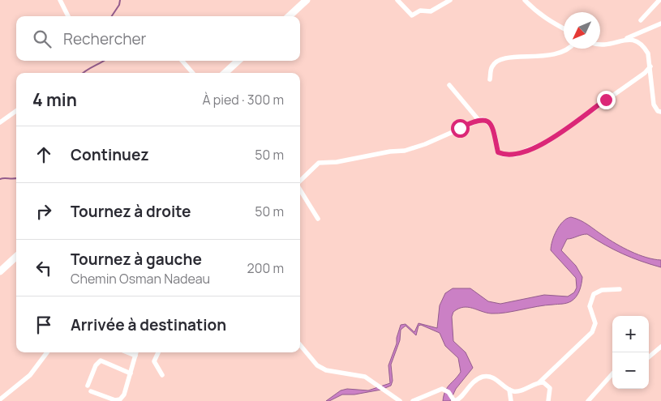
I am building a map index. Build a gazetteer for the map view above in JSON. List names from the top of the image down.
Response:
{
  "north": "bottom left",
  "page": {
    "search": "Rechercher",
    "heading": ["4 min", "À pied · 300 m"],
    "list": [
      ["Continuez", "50 m"],
      ["Tournez à droite", "50 m"],
      ["Tournez à gauche", "Chemin Osman Nadeau", "200 m"],
      "Arrivée à destination"
    ],
    "map_buttons": ["+", "−"]
  }
}
